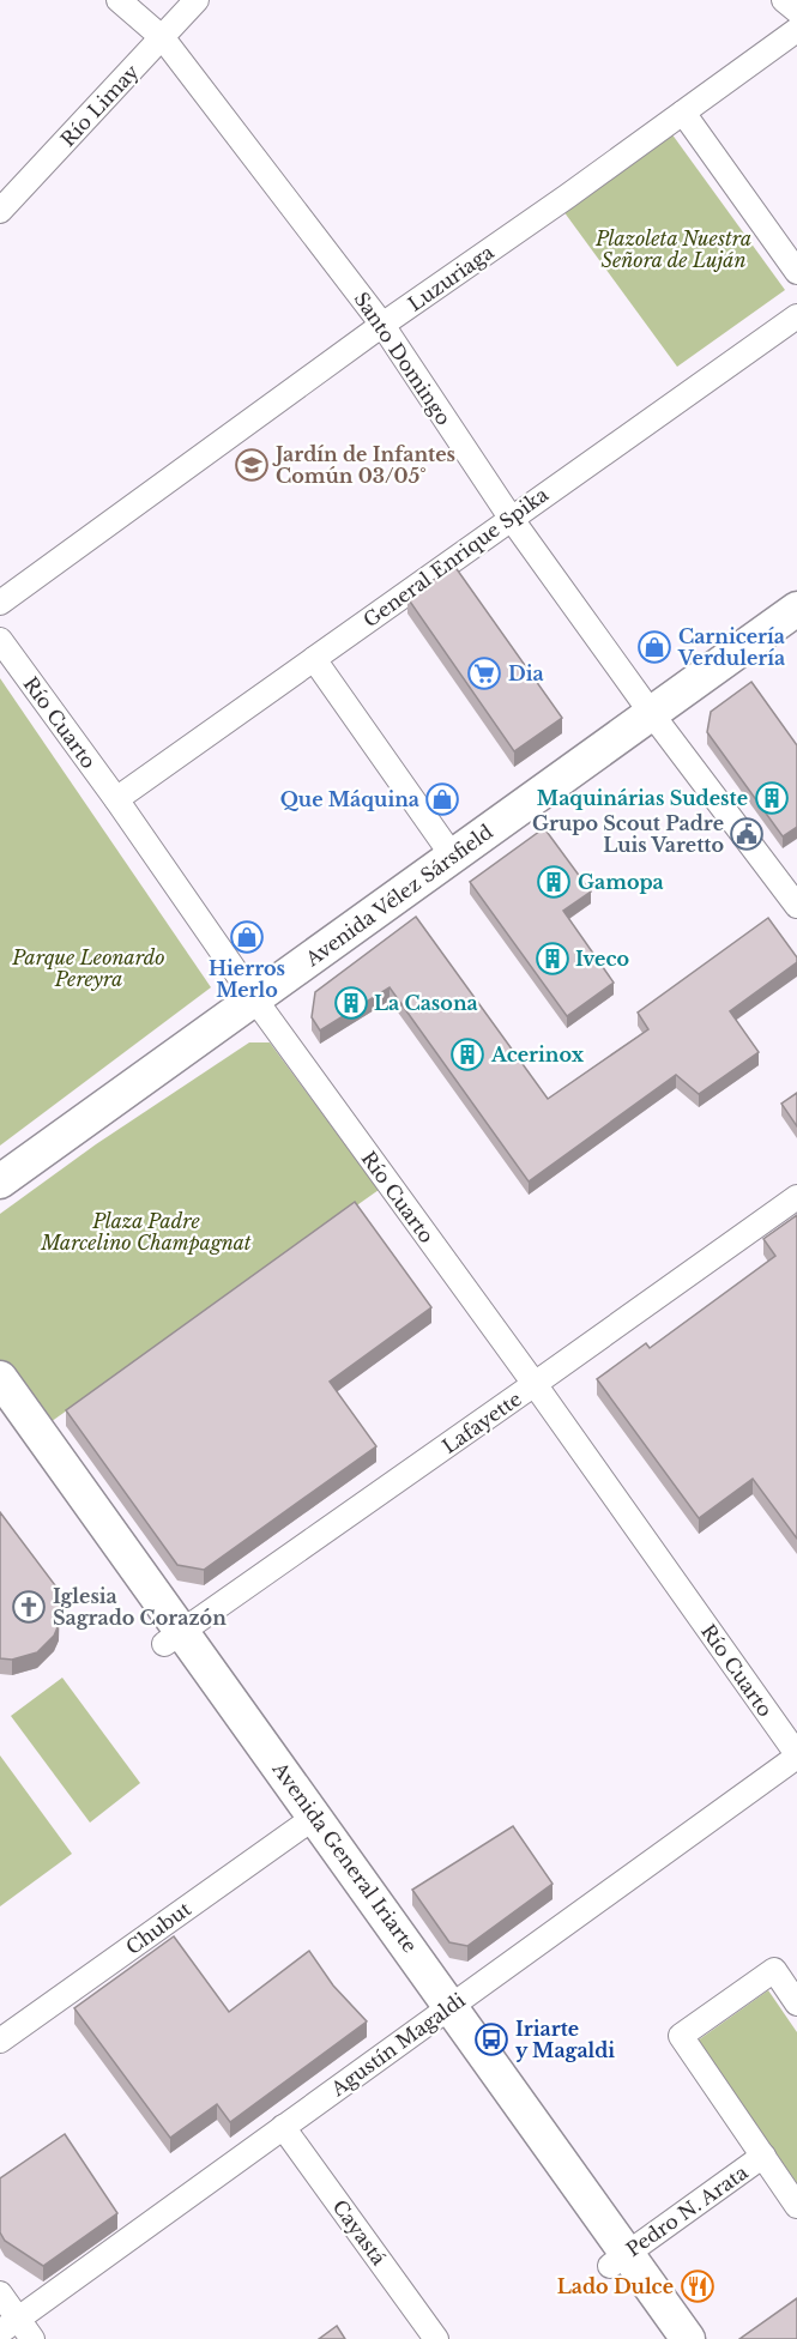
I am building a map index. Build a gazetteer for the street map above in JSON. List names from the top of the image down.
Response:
{
  "streets": {
    "main road": ["Avenida Vélez Sársfield", "Avenida General Iriarte"],
    "street": [
      "Río Limay",
      "Luzuriaga",
      "Santo Domingo",
      "General Enrique Spika",
      "Río Cuarto",
      "Lafayette",
      "Chubut",
      "Agustín Magaldi",
      "Pedro N. Arata",
      "Cayastá"
    ]
  },
  "crossings": [
    ["Río Limay", "Santo Domingo"],
    ["Luzuriaga", "Santo Domingo"],
    ["Santo Domingo", "General Enrique Spika"],
    ["Santo Domingo", "Avenida Vélez Sársfield"],
    ["General Enrique Spika", "Río Cuarto"],
    ["Río Cuarto", "Avenida Vélez Sársfield"],
    ["Río Cuarto", "Lafayette"],
    ["Río Cuarto", "Agustín Magaldi"],
    ["Lafayette", "Avenida General Iriarte"],
    ["Avenida General Iriarte", "Chubut"],
    ["Avenida General Iriarte", "Agustín Magaldi"],
    ["Avenida General Iriarte", "Pedro N. Arata"],
    ["Agustín Magaldi", "Cayastá"]
  ],
  "parks": ["Plazoleta Nuestra Señora de Luján", "Parque Leonardo Pereyra", "Plaza Padre Marcelino Champagnat"],
  "places": {
    "school or university": ["Jardín de Infantes Común 03/05°"],
    "shop": ["Carnicería Verdulería", "Que Máquina", "Hierros Merlo"],
    "supermarket": ["Dia"],
    "building": [
      "Maquinárias Sudeste",
      "Gamopa",
      "Iveco",
      "La Casona",
      "Acerinox"
    ],
    "public building": ["Grupo Scout Padre Luis Varetto"],
    "church": ["Iglesia Sagrado Corazón"],
    "bus stop": ["Iriarte y Magaldi"],
    "restaurant": ["Lado Dulce"]
  }
}
